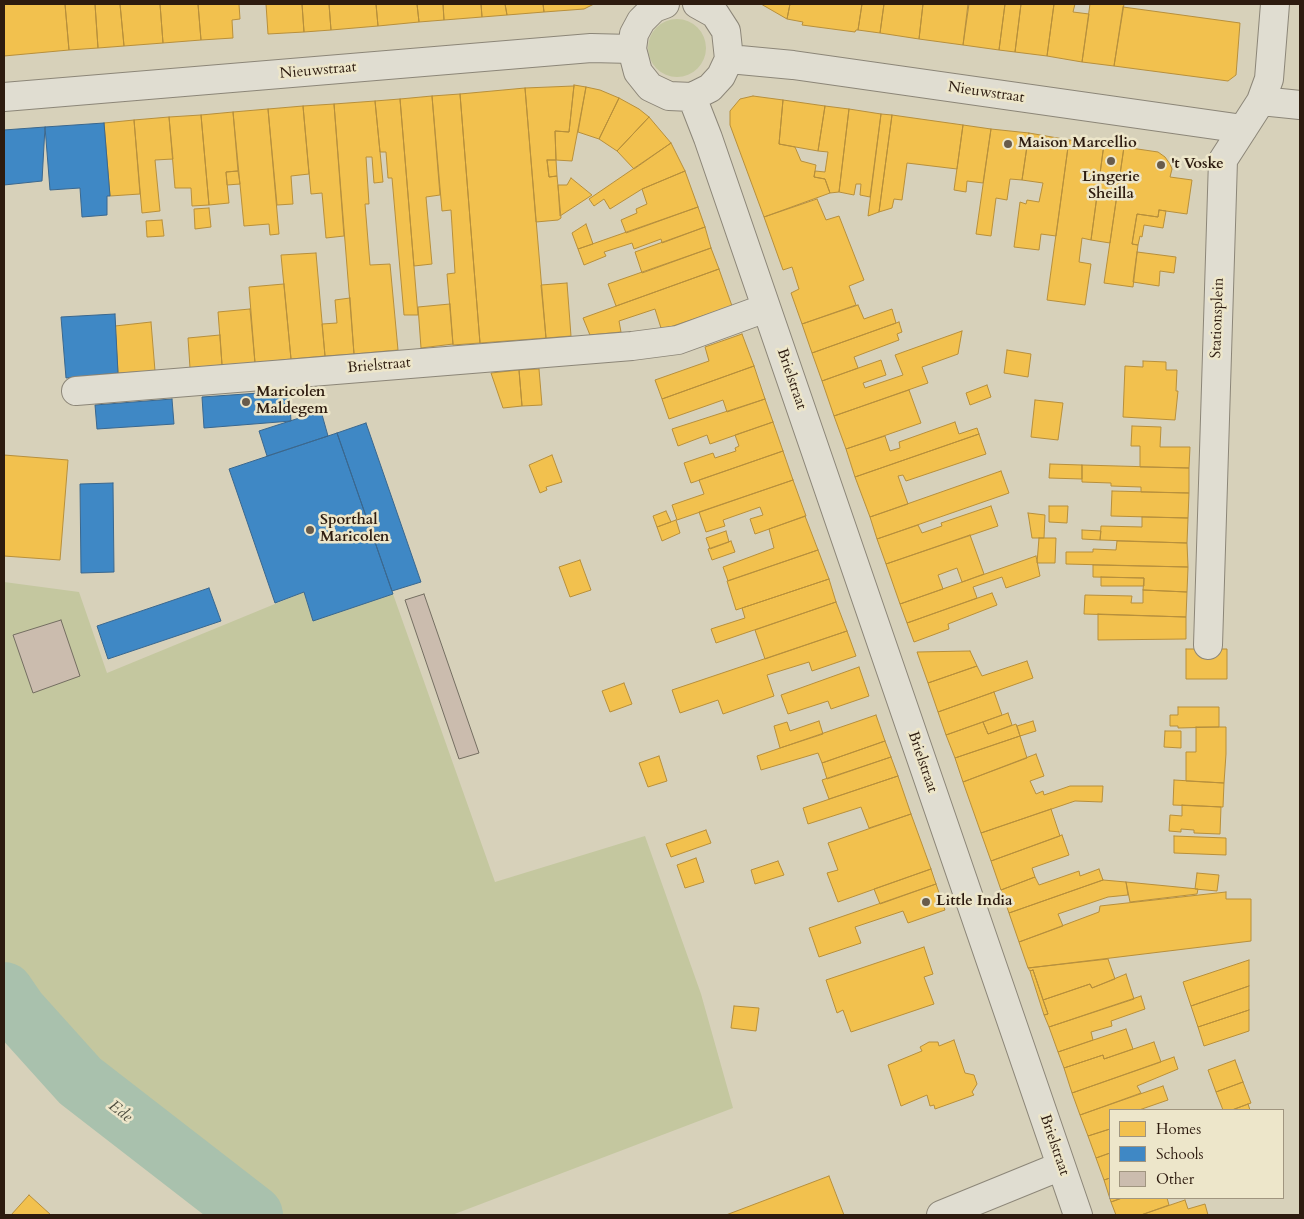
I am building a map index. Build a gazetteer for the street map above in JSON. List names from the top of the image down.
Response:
{
  "streets": {
    "street": ["Nieuwstraat", "Stationsplein", "Brielstraat"]
  },
  "crossings": [
    ["Nieuwstraat", "Stationsplein"]
  ],
  "water": ["Ede"],
  "places": [
    "Maison Marcellio",
    "Lingerie Sheilla",
    "'t Voske",
    "Maricolen Maldegem",
    "Sporthal Maricolen",
    "Little India"
  ],
  "legend": ["Homes", "Schools", "Other"]
}
